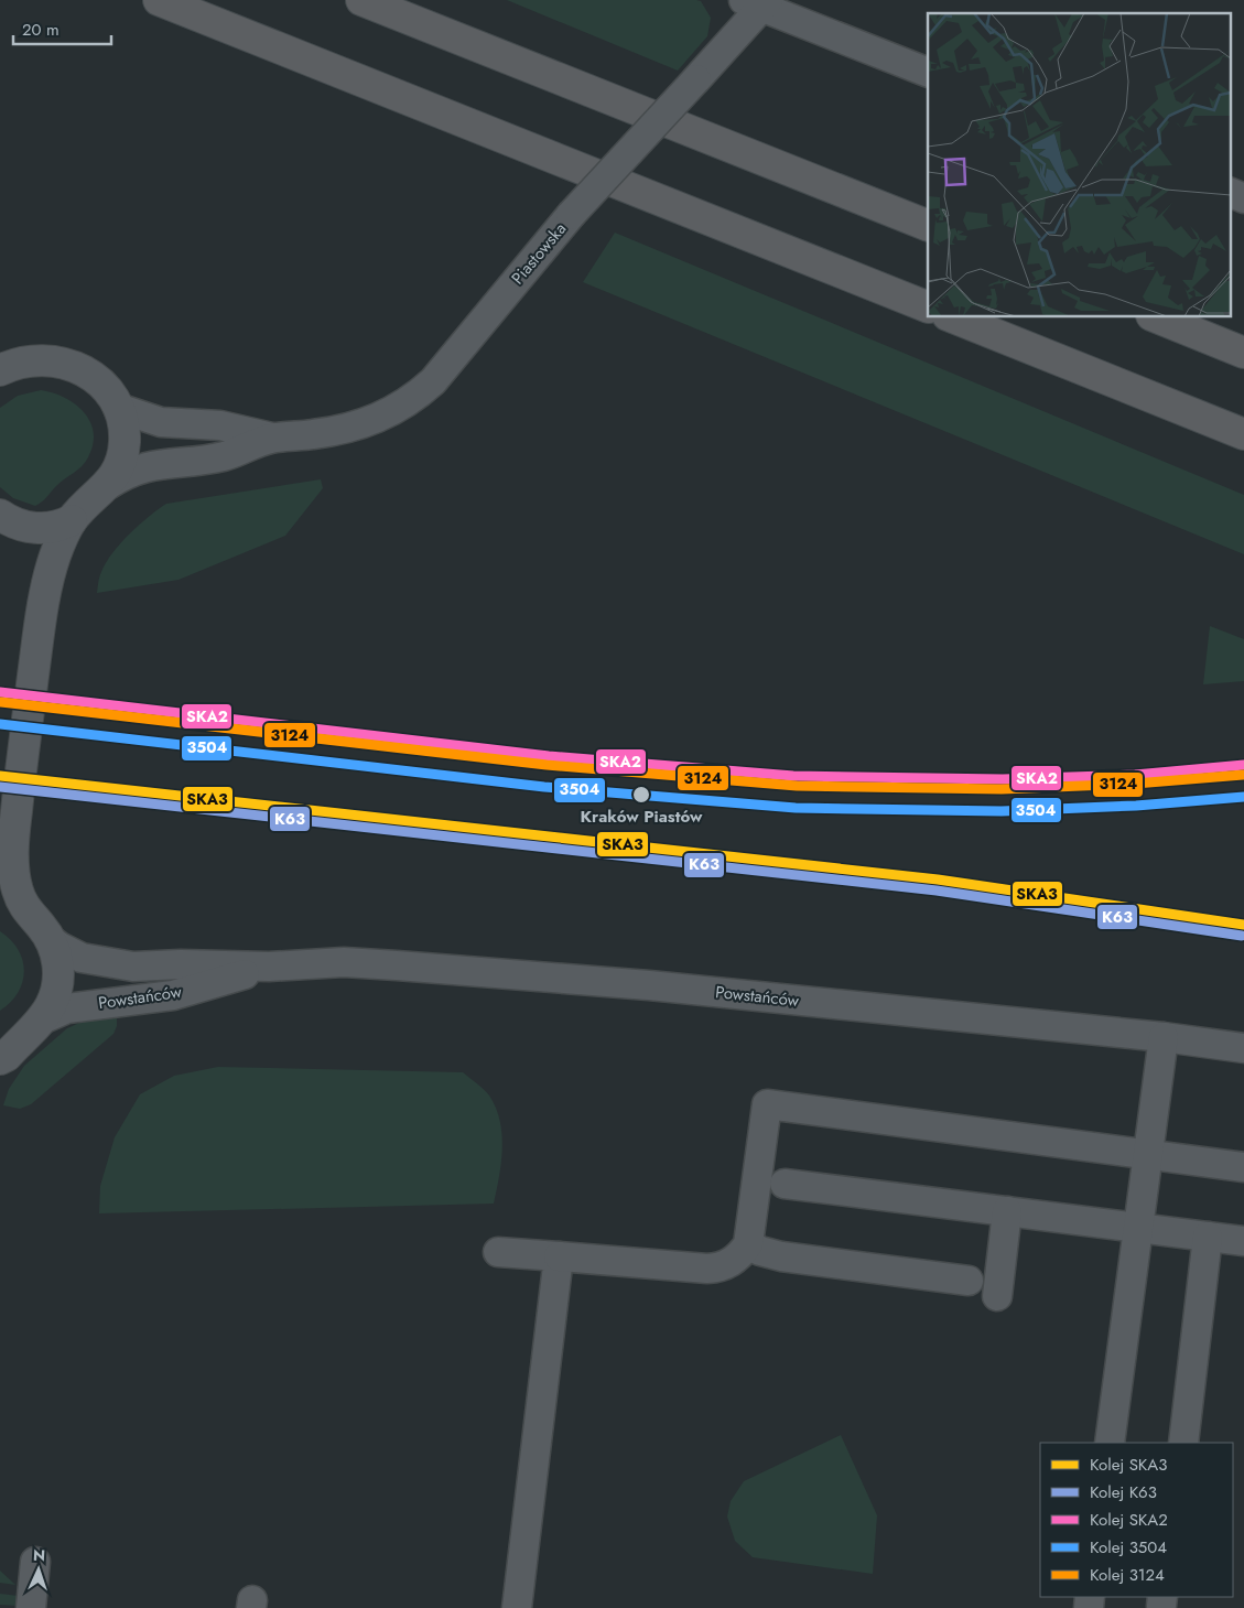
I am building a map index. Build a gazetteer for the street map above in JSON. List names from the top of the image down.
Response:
{
  "streets": {
    "street": ["Piastowska", "Powstańców"]
  },
  "places": ["Kraków Piastów"],
  "lines": [
    "rail line SKA2",
    "rail line 3124",
    "rail line 3504",
    "rail line SKA3",
    "rail line K63"
  ],
  "legend": [
    "Kolej SKA3",
    "Kolej K63",
    "Kolej SKA2",
    "Kolej 3504",
    "Kolej 3124"
  ],
  "scale_bar": "20 m",
  "north": "top"
}
